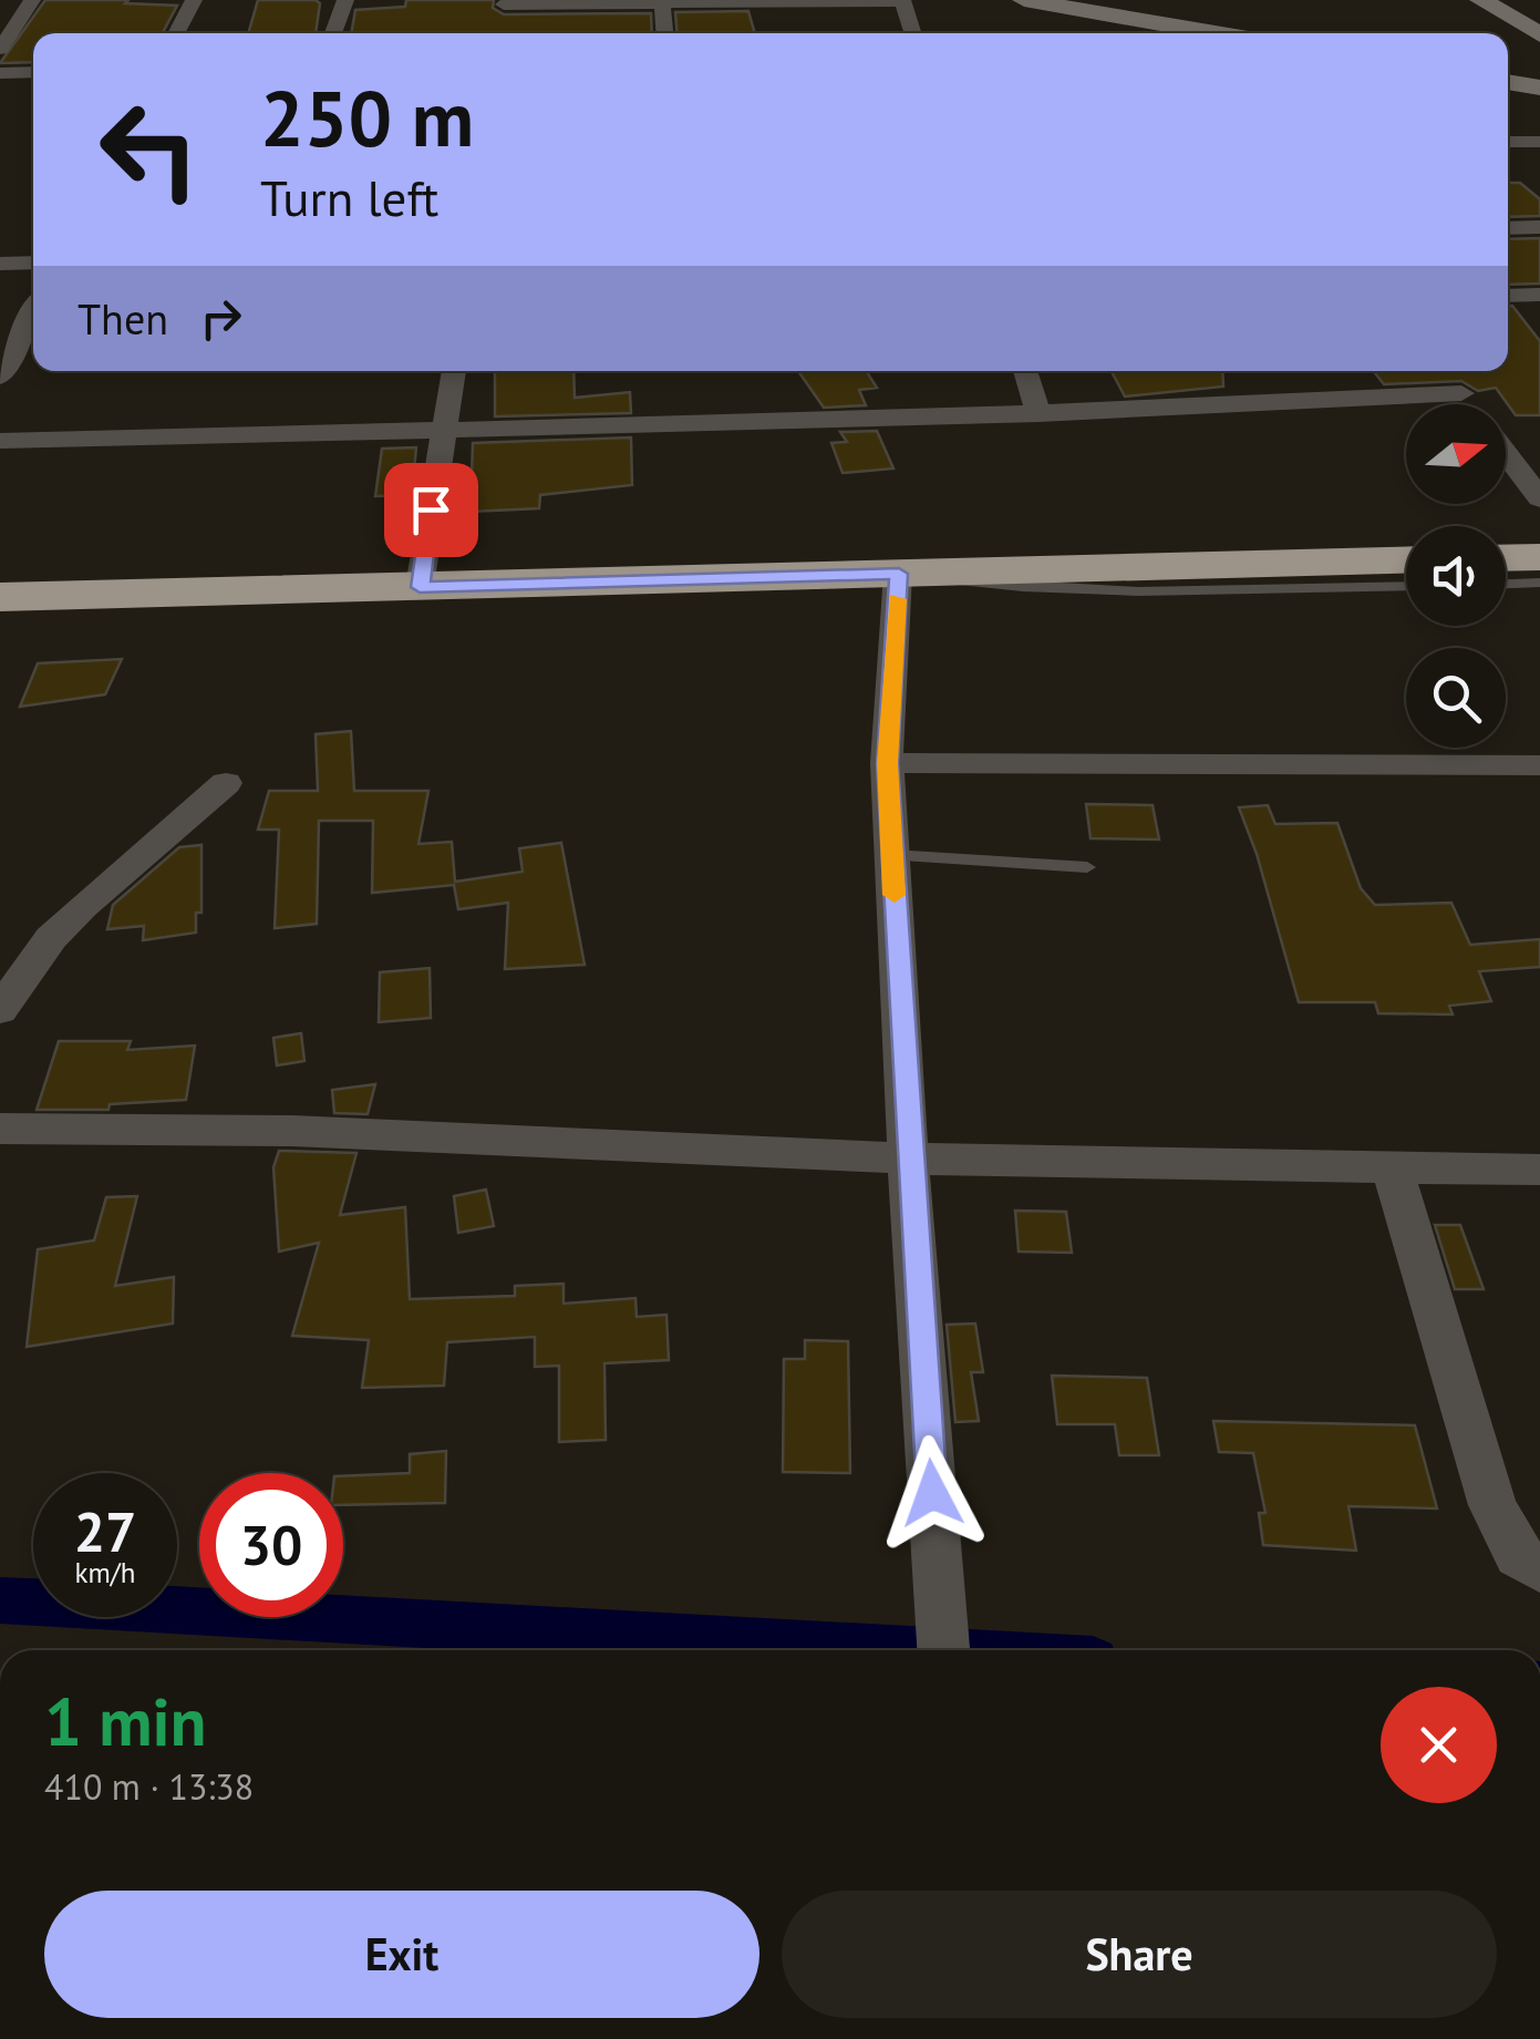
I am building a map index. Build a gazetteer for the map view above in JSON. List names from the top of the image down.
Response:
{
  "north": "right",
  "page": {
    "turn": ["250 m", "Turn left"],
    "then": "Then",
    "speed": "27 km/h",
    "limit": "30",
    "heading": ["1 min", "410 m · 13:38"],
    "buttons": ["Exit", "Share"]
  }
}
